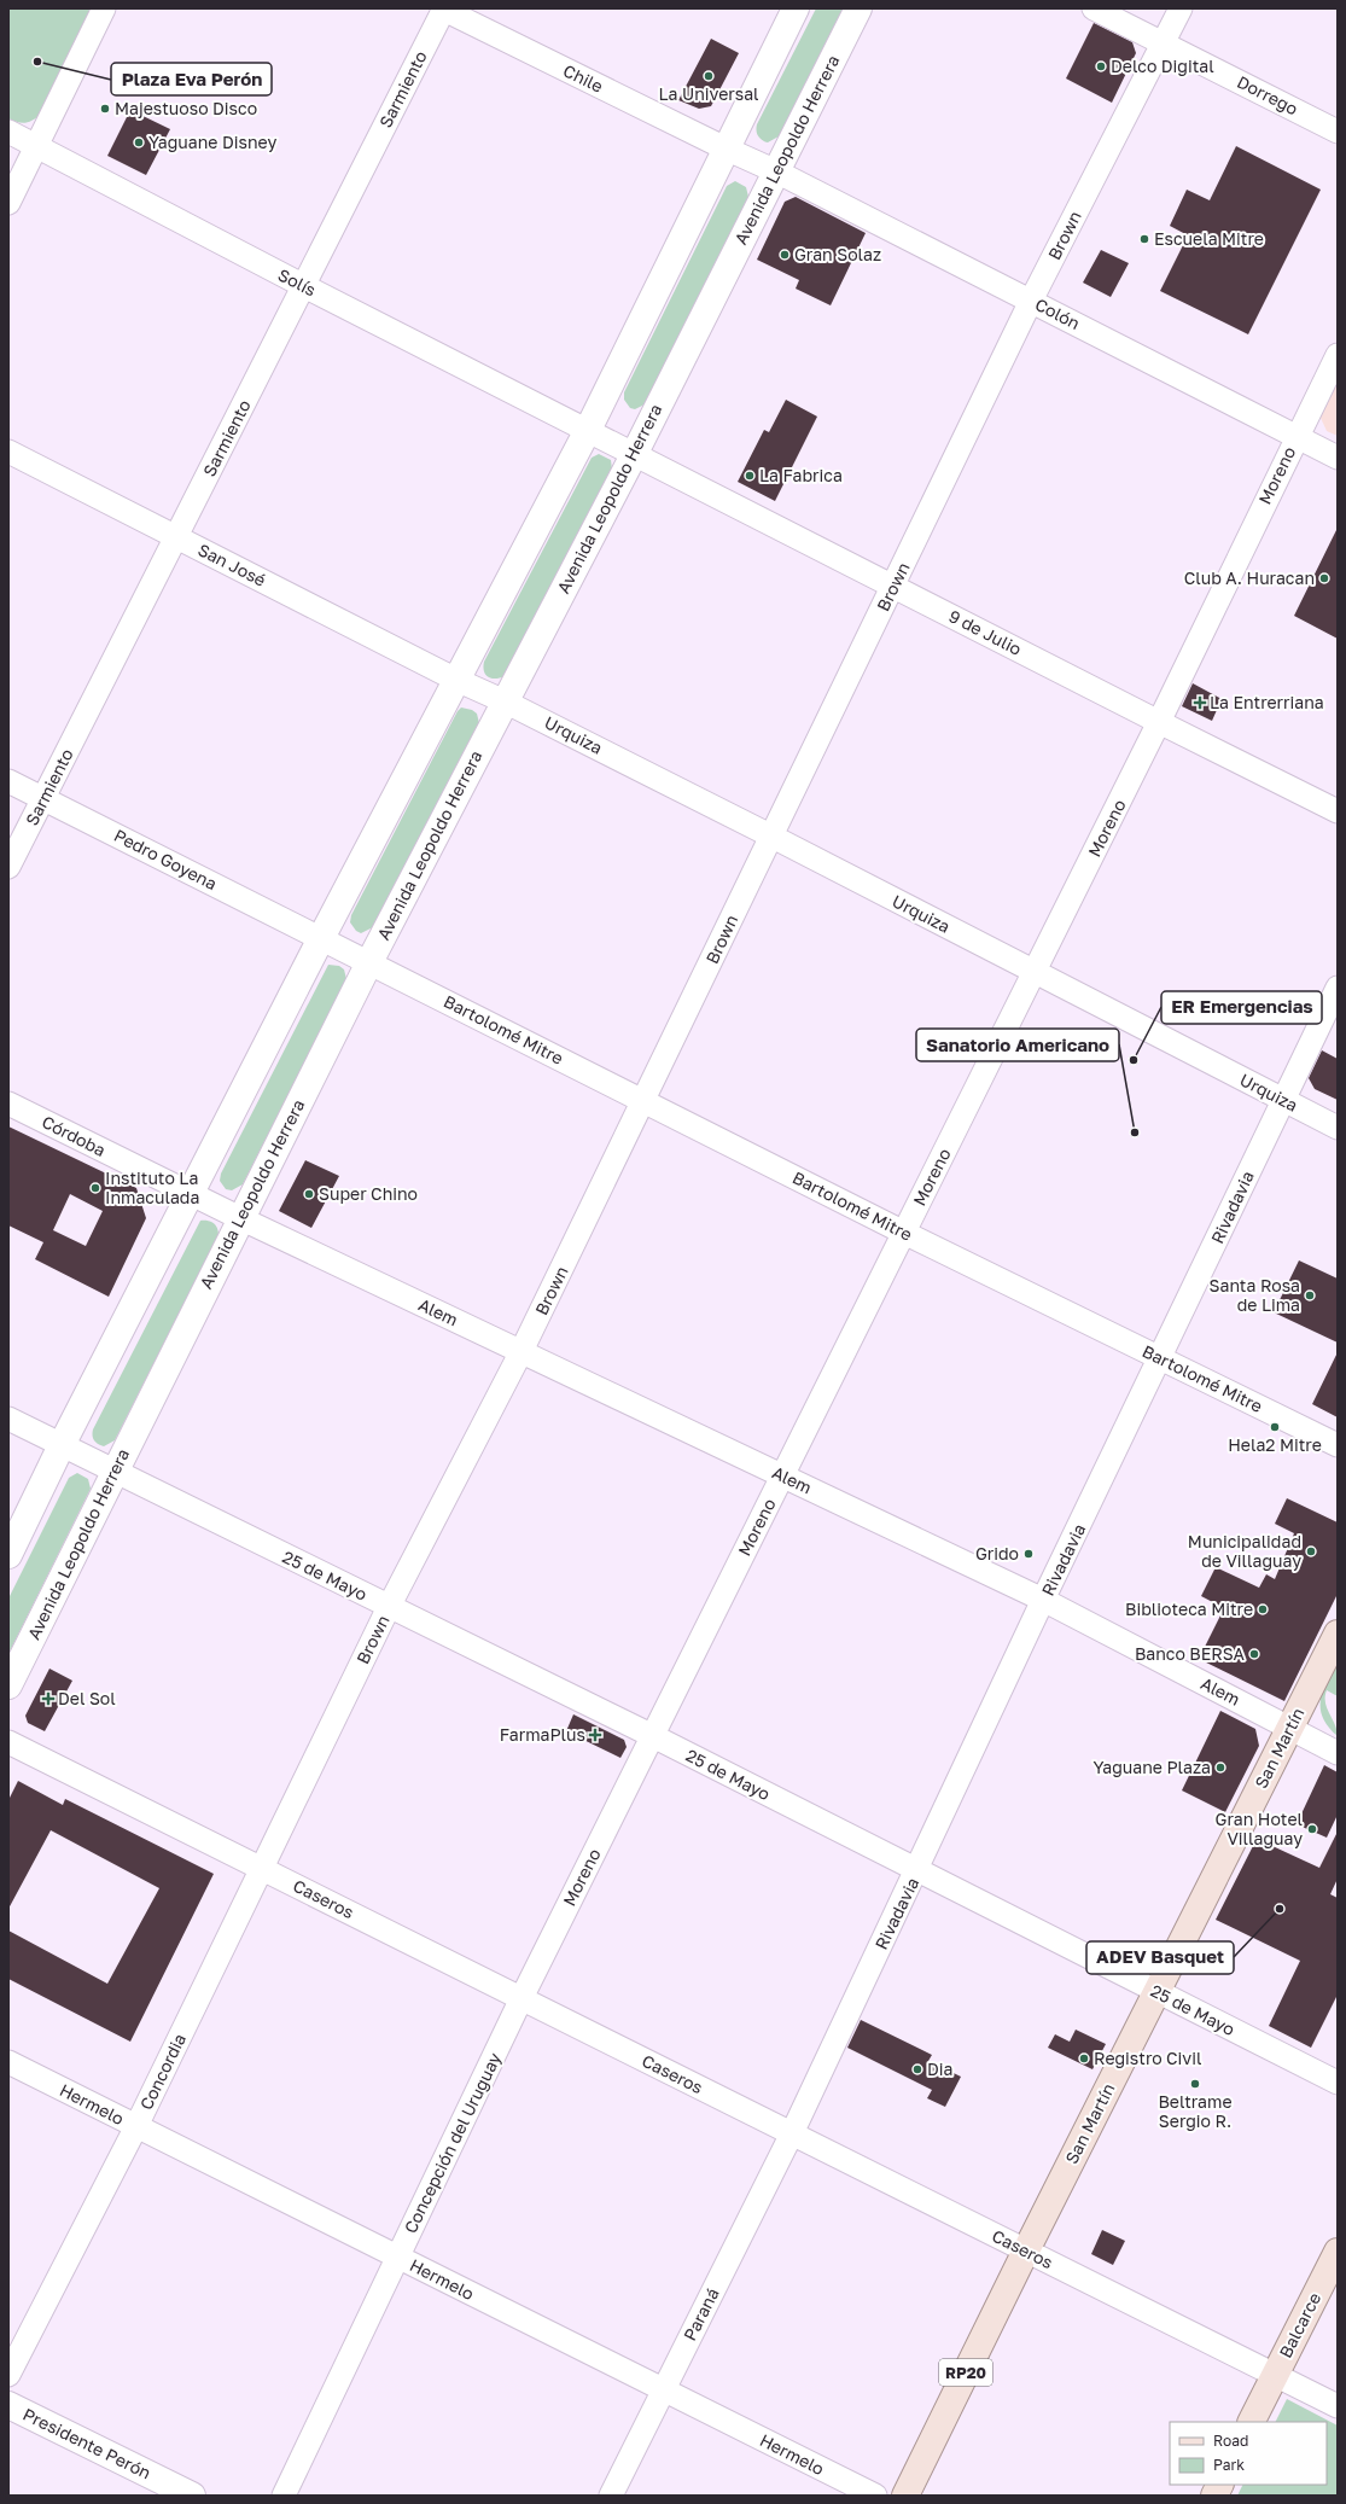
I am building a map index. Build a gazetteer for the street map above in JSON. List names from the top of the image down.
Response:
{
  "streets": {
    "main road": ["San Martín", "Balcarce", "RP20"],
    "street": [
      "Chile",
      "Sarmiento",
      "Dorrego",
      "Avenida Leopoldo Herrera",
      "Brown",
      "Solís",
      "Colón",
      "Moreno",
      "San José",
      "9 de Julio",
      "Urquiza",
      "Pedro Goyena",
      "Bartolomé Mitre",
      "Córdoba",
      "Rivadavia",
      "Alem",
      "25 de Mayo",
      "Caseros",
      "Concordia",
      "Hermelo",
      "Concepción del Uruguay",
      "Paraná",
      "Presidente Perón"
    ]
  },
  "crossings": [
    ["Chile", "Sarmiento"],
    ["Chile", "Avenida Leopoldo Herrera"],
    ["Chile", "Colón"],
    ["Sarmiento", "Solís"],
    ["Sarmiento", "San José"],
    ["Sarmiento", "Pedro Goyena"],
    ["Dorrego", "Brown"],
    ["Avenida Leopoldo Herrera", "Solís"],
    ["Avenida Leopoldo Herrera", "Colón"],
    ["Avenida Leopoldo Herrera", "San José"],
    ["Avenida Leopoldo Herrera", "9 de Julio"],
    ["Avenida Leopoldo Herrera", "Urquiza"],
    ["Avenida Leopoldo Herrera", "Pedro Goyena"],
    ["Avenida Leopoldo Herrera", "Bartolomé Mitre"],
    ["Avenida Leopoldo Herrera", "Córdoba"],
    ["Avenida Leopoldo Herrera", "Alem"],
    ["Avenida Leopoldo Herrera", "25 de Mayo"],
    ["Brown", "Colón"],
    ["Brown", "9 de Julio"],
    ["Brown", "Urquiza"],
    ["Brown", "Bartolomé Mitre"],
    ["Brown", "Alem"],
    ["Brown", "25 de Mayo"],
    ["Brown", "Caseros"],
    ["Brown", "Concordia"],
    ["Solís", "9 de Julio"],
    ["Colón", "Moreno"],
    ["Moreno", "9 de Julio"],
    ["Moreno", "Urquiza"],
    ["Moreno", "Bartolomé Mitre"],
    ["Moreno", "Alem"],
    ["Moreno", "25 de Mayo"],
    ["Moreno", "Caseros"],
    ["Moreno", "Concepción del Uruguay"],
    ["San José", "Urquiza"],
    ["Urquiza", "Rivadavia"],
    ["Pedro Goyena", "Bartolomé Mitre"],
    ["Bartolomé Mitre", "Rivadavia"],
    ["Córdoba", "Alem"],
    ["Rivadavia", "Alem"],
    ["Rivadavia", "25 de Mayo"],
    ["Rivadavia", "Caseros"],
    ["Rivadavia", "Paraná"],
    ["Alem", "San Martín"],
    ["25 de Mayo", "San Martín"],
    ["San Martín", "Caseros"],
    ["San Martín", "RP20"],
    ["Caseros", "Concordia"],
    ["Caseros", "Concepción del Uruguay"],
    ["Caseros", "Paraná"],
    ["Caseros", "Balcarce"],
    ["Caseros", "RP20"],
    ["Concordia", "Hermelo"],
    ["Hermelo", "Concepción del Uruguay"],
    ["Hermelo", "Paraná"]
  ],
  "places": {
    "other": [
      "Plaza Eva Perón",
      "Delco Digital",
      "La Universal",
      "Majestuoso Disco",
      "Yaguane Disney",
      "Escuela Mitre",
      "Gran Solaz",
      "La Fabrica",
      "Club A. Huracan",
      "ER Emergencias",
      "Sanatorio Americano",
      "Instituto La Inmaculada",
      "Super Chino",
      "Santa Rosa de Lima",
      "Hela2 Mitre",
      "Municipalidad de Villaguay",
      "Grido",
      "Biblioteca Mitre",
      "Banco BERSA",
      "Yaguane Plaza",
      "Gran Hotel Villaguay",
      "ADEV Basquet",
      "Registro Civil",
      "Dia",
      "Beltrame Sergio R."
    ],
    "health": ["La Entrerriana", "Del Sol", "FarmaPlus"]
  },
  "legend": ["Road", "Park"]
}
